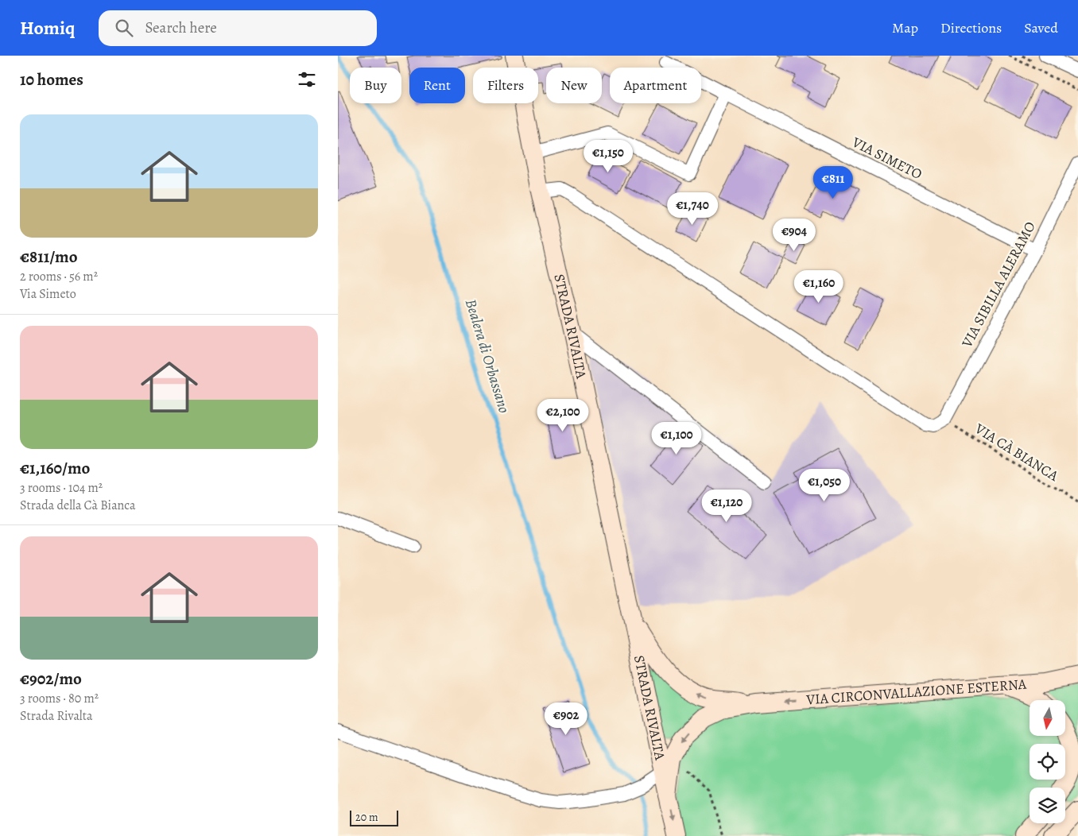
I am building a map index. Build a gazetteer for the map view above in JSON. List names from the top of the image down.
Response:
{
  "streets": {
    "street": [
      "VIA SIMETO",
      "VIA SIBILLA ALERAMO",
      "STRADA RIVALTA",
      "VIA CIRCONVALLAZIONE ESTERNA"
    ],
    "path": ["VIA CÀ BIANCA"]
  },
  "crossings": [
    ["VIA SIMETO", "VIA SIBILLA ALERAMO"],
    ["VIA SIBILLA ALERAMO", "VIA CÀ BIANCA"],
    ["STRADA RIVALTA", "VIA CIRCONVALLAZIONE ESTERNA"]
  ],
  "one_way": ["VIA CIRCONVALLAZIONE ESTERNA"],
  "water": ["Bealera di Orbassano"],
  "scale_bar": "20 m",
  "north": "bottom",
  "page": {
    "header": "Homiq",
    "search": "Search here",
    "nav": ["Map", "Directions", "Saved"],
    "heading": "10 homes",
    "chip": [
      "Buy",
      "Rent",
      "Filters",
      "New",
      "Apartment"
    ],
    "list": [
      {
        "name": "€811/mo",
        "note": "2 rooms · 56 m² · Via Simeto"
      },
      {
        "name": "€1,160/mo",
        "note": "3 rooms · 104 m² · Strada della Cà Bianca"
      },
      {
        "name": "€902/mo",
        "note": "3 rooms · 80 m² · Strada Rivalta"
      }
    ],
    "price": [
      "€1,150",
      "€811",
      "€1,740",
      "€904",
      "€1,160",
      "€2,100",
      "€1,100",
      "€1,050",
      "€1,120",
      "€902"
    ],
    "scale": "20 m"
  }
}
